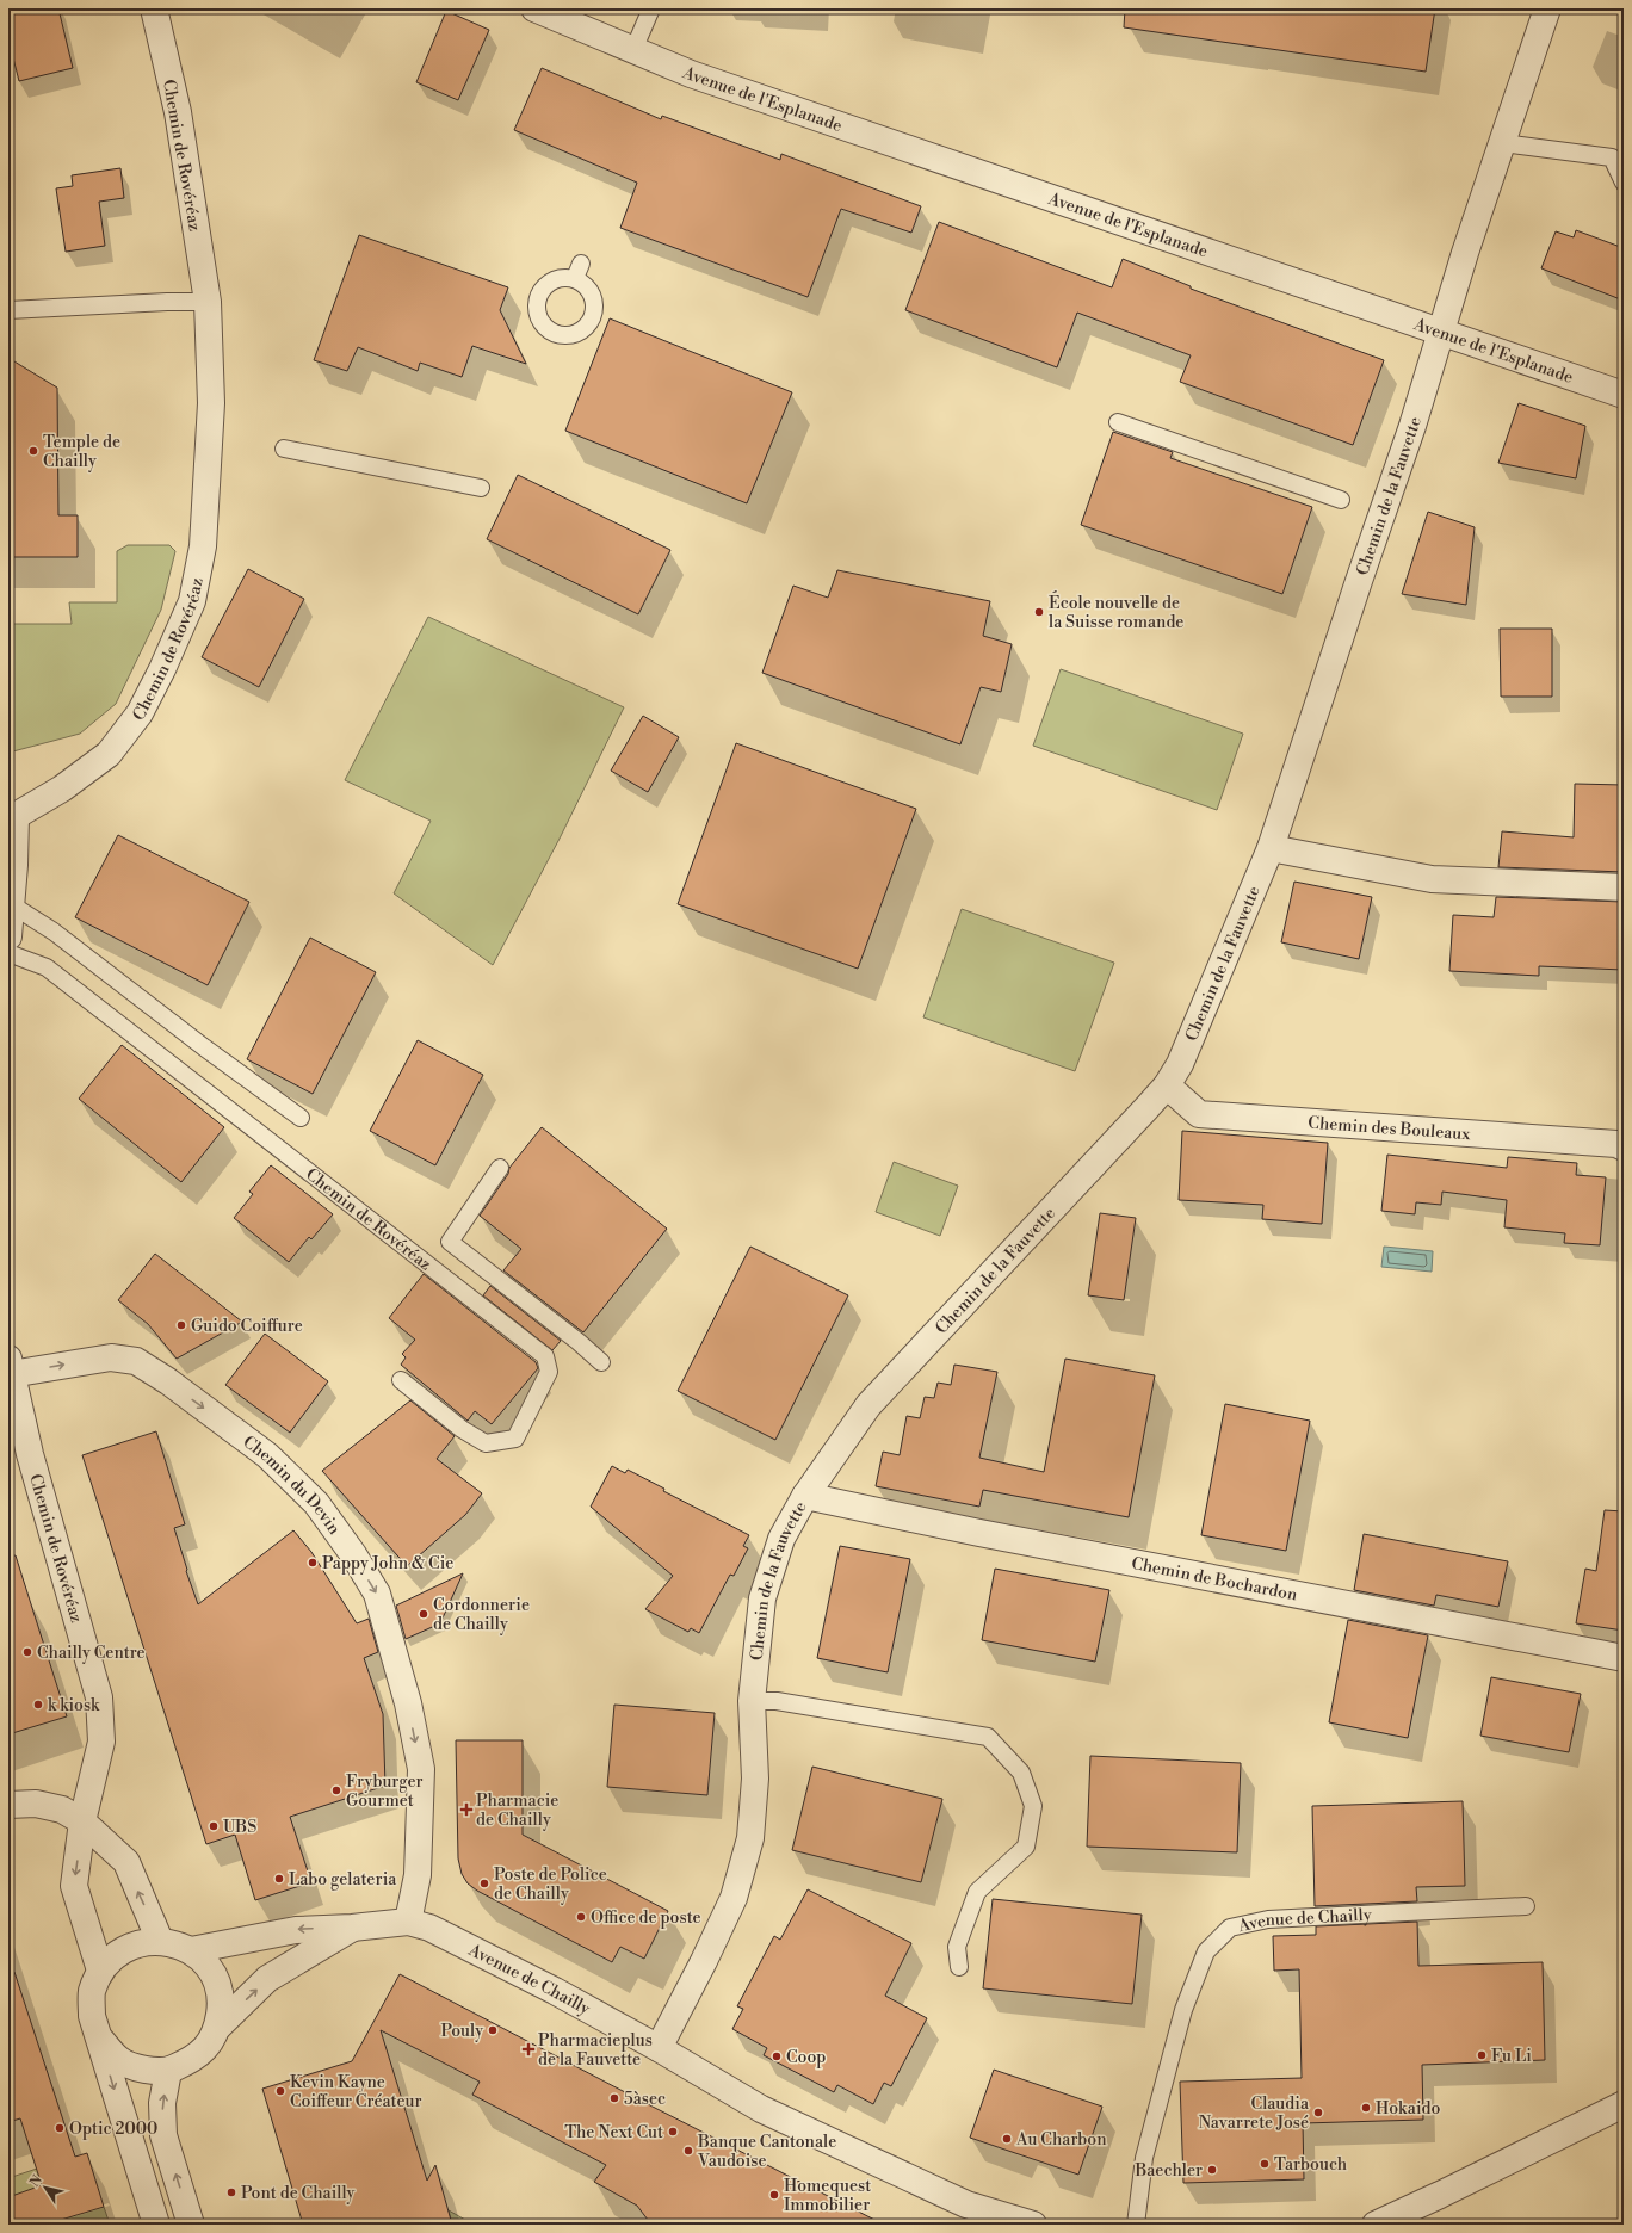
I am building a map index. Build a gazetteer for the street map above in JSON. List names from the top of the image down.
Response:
{
  "streets": {
    "street": [
      "Avenue de l'Esplanade",
      "Chemin de Rovéréaz",
      "Chemin de la Fauvette",
      "Chemin des Bouleaux",
      "Chemin du Devin",
      "Chemin de Bochardon",
      "Avenue de Chailly"
    ]
  },
  "crossings": [
    ["Avenue de l'Esplanade", "Chemin de la Fauvette"],
    ["Chemin de Rovéréaz", "Chemin du Devin"],
    ["Chemin de Rovéréaz", "Avenue de Chailly"],
    ["Chemin de la Fauvette", "Chemin des Bouleaux"],
    ["Chemin de la Fauvette", "Chemin de Bochardon"],
    ["Chemin de la Fauvette", "Avenue de Chailly"],
    ["Chemin du Devin", "Avenue de Chailly"]
  ],
  "one_way": ["Chemin du Devin"],
  "places": {
    "other": [
      "Temple de Chailly",
      "École nouvelle de la Suisse romande",
      "Guido Coiffure",
      "Pappy John & Cie",
      "Cordonnerie de Chailly",
      "Chailly Centre",
      "k kiosk",
      "Fryburger Gourmet",
      "UBS",
      "Labo gelateria",
      "Poste de Police de Chailly",
      "Office de poste",
      "Pouly",
      "Fu Li",
      "Coop",
      "Kevin Kayne Coiffeur Créateur",
      "5àsec",
      "Hokaido",
      "Claudia Navarrete José",
      "Optic 2000",
      "The Next Cut",
      "Au Charbon",
      "Banque Cantonale Vaudoise",
      "Tarbouch",
      "Baechler",
      "Pont de Chailly",
      "Homequest Immobilier"
    ],
    "health": ["Pharmacie de Chailly", "Pharmacieplus de la Fauvette"]
  },
  "north": "top left"
}
